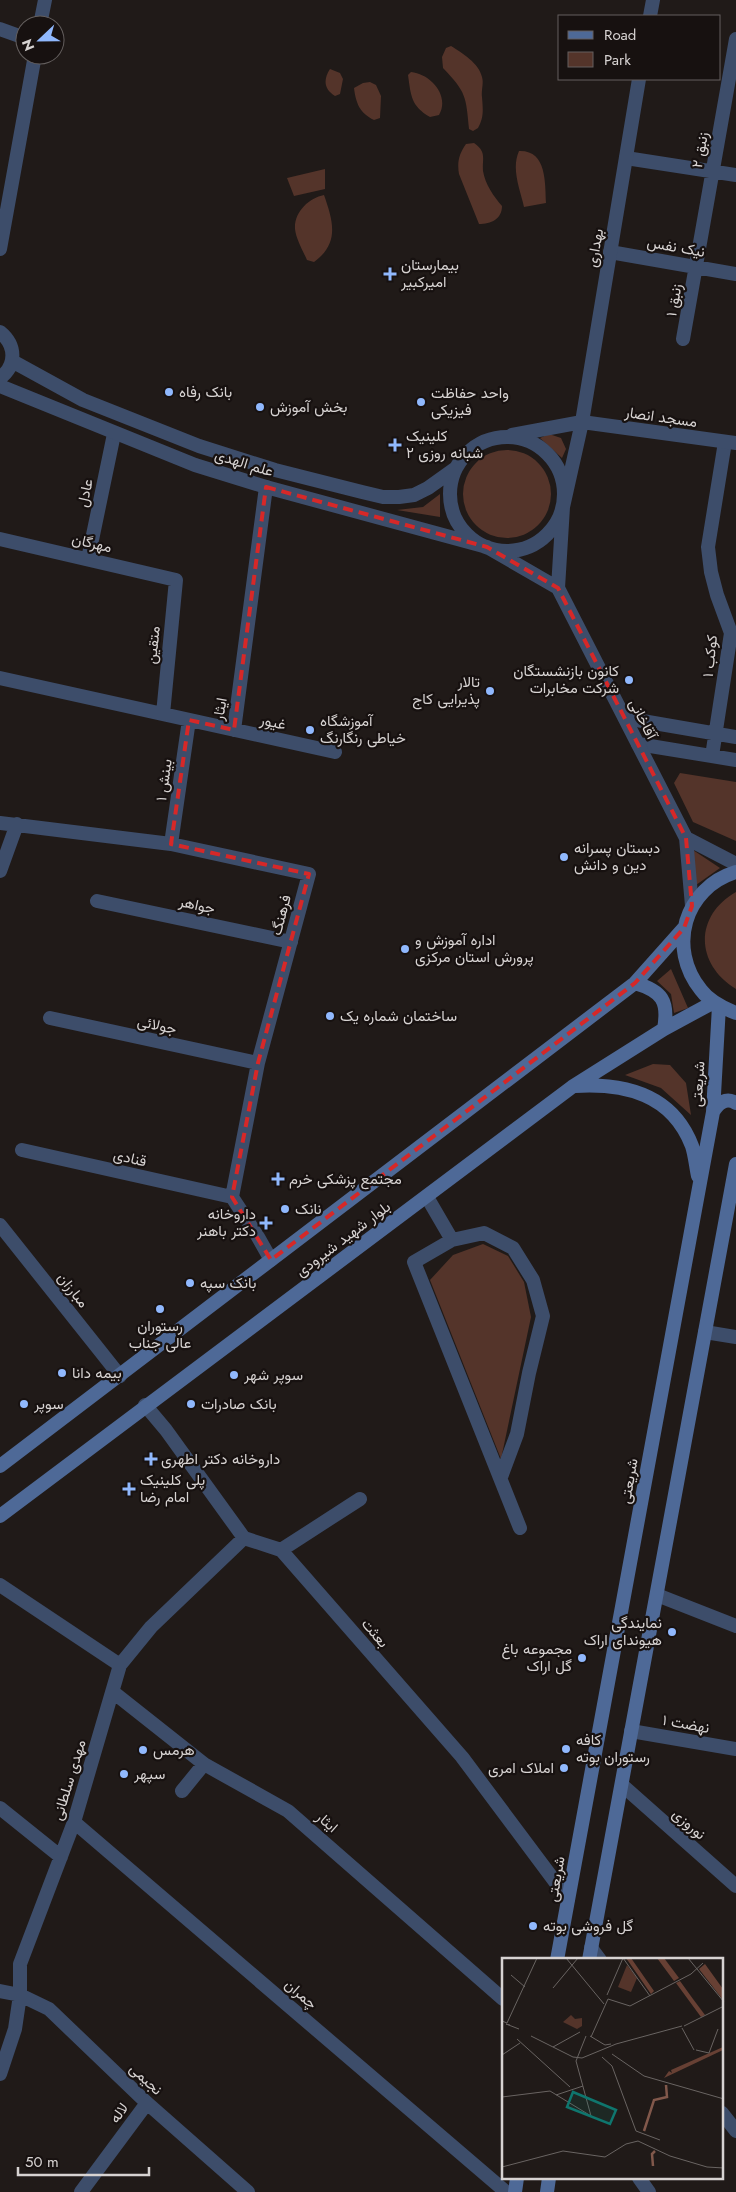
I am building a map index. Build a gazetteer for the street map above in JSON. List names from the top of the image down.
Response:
{
  "streets": {
    "main road": ["شریعتی", "بلوار شهید شیرودی"],
    "street": [
      "زنبق ۲",
      "نیک نفس",
      "بهداری",
      "زنبق ۱",
      "مسجد انصار",
      "علم الهدی",
      "عادل",
      "مهرگان",
      "متقین",
      "کوکب ۱",
      "ایثار",
      "آقاخانی",
      "غیور",
      "بینش ۱",
      "جواهر",
      "فرهنگ",
      "جولائی",
      "قنادی",
      "مبارزان",
      "بعثت",
      "نهضت ۱",
      "مهدی سلطانی",
      "نوروزی",
      "چمران",
      "نجیمی",
      "لاله"
    ]
  },
  "crossings": [
    ["زنبق ۲", "نیک نفس"],
    ["زنبق ۲", "زنبق ۱"],
    ["نیک نفس", "بهداری"],
    ["نیک نفس", "زنبق ۱"],
    ["بهداری", "مسجد انصار"],
    ["بهداری", "علم الهدی"],
    ["مسجد انصار", "علم الهدی"],
    ["مسجد انصار", "کوکب ۱"],
    ["علم الهدی", "عادل"],
    ["علم الهدی", "ایثار"],
    ["عادل", "مهرگان"],
    ["مهرگان", "متقین"],
    ["متقین", "ایثار"],
    ["ایثار", "غیور"],
    ["ایثار", "بینش ۱"],
    ["ایثار", "مهدی سلطانی"],
    ["بینش ۱", "فرهنگ"],
    ["جواهر", "فرهنگ"],
    ["فرهنگ", "جولائی"],
    ["فرهنگ", "قنادی"],
    ["شریعتی", "بلوار شهید شیرودی"],
    ["شریعتی", "بعثت"],
    ["بلوار شهید شیرودی", "مبارزان"],
    ["مهدی سلطانی", "چمران"],
    ["مهدی سلطانی", "نجیمی"],
    ["نجیمی", "لاله"]
  ],
  "places": {
    "health": [
      "بیمارستان امیرکبیر",
      "کلینیک شبانه روزی ۲",
      "مجتمع پزشکی خرم",
      "داروخانه دکتر باهنر",
      "داروخانه دکتر اطهری",
      "پلی کلینیک امام رضا"
    ],
    "other": [
      "بانک رفاه",
      "واحد حفاظت فیزیکی",
      "بخش آموزش",
      "کانون بازنشستگان شرکت مخابرات",
      "تالار پذیرایی کاج",
      "آموزشگاه خیاطی رنگارنگ",
      "دبستان پسرانه دین و دانش",
      "اداره آموزش و پرورش استان مرکزی",
      "ساختمان شماره یک",
      "نانک",
      "بانک سپه",
      "رستوران عالی جناب",
      "بیمه دانا",
      "سوپر شهر",
      "سوپر",
      "بانک صادرات",
      "نمایندگی هیوندای اراک",
      "مجموعه باغ گل اراک",
      "کافه رستوران بوته",
      "هرمس",
      "املاک امری",
      "سپهر",
      "گل فروشی بوته"
    ]
  },
  "legend": ["Road", "Park"],
  "scale_bar": "50 m",
  "north": "left"
}
